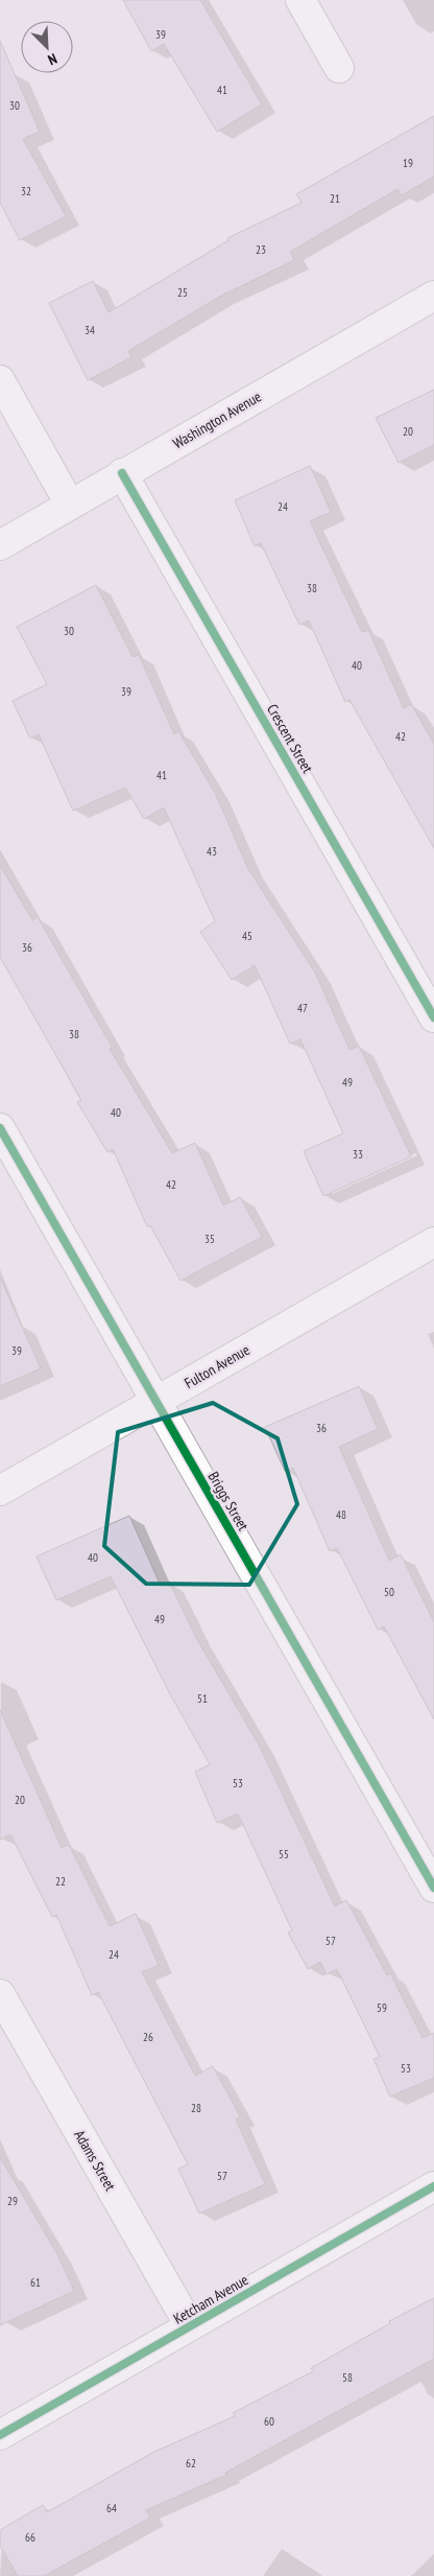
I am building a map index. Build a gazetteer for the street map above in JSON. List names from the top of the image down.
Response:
{
  "streets": {
    "street": [
      "Washington Avenue",
      "Crescent Street",
      "Fulton Avenue",
      "Briggs Street",
      "Adams Street",
      "Ketcham Avenue"
    ]
  },
  "crossings": [
    ["Washington Avenue", "Crescent Street"],
    ["Fulton Avenue", "Briggs Street"],
    ["Adams Street", "Ketcham Avenue"]
  ],
  "house_numbers": [
    "39",
    "41",
    "30",
    "19",
    "32",
    "21",
    "23",
    "25",
    "34",
    "20",
    "24",
    "38",
    "30",
    "40",
    "39",
    "42",
    "41",
    "43",
    "45",
    "36",
    "47",
    "38",
    "49",
    "40",
    "33",
    "42",
    "35",
    "39",
    "36",
    "48",
    "40",
    "50",
    "49",
    "51",
    "53",
    "20",
    "55",
    "22",
    "57",
    "24",
    "59",
    "26",
    "53",
    "28",
    "57",
    "29",
    "61",
    "58",
    "60",
    "62",
    "64",
    "66"
  ],
  "north": "bottom right"
}
